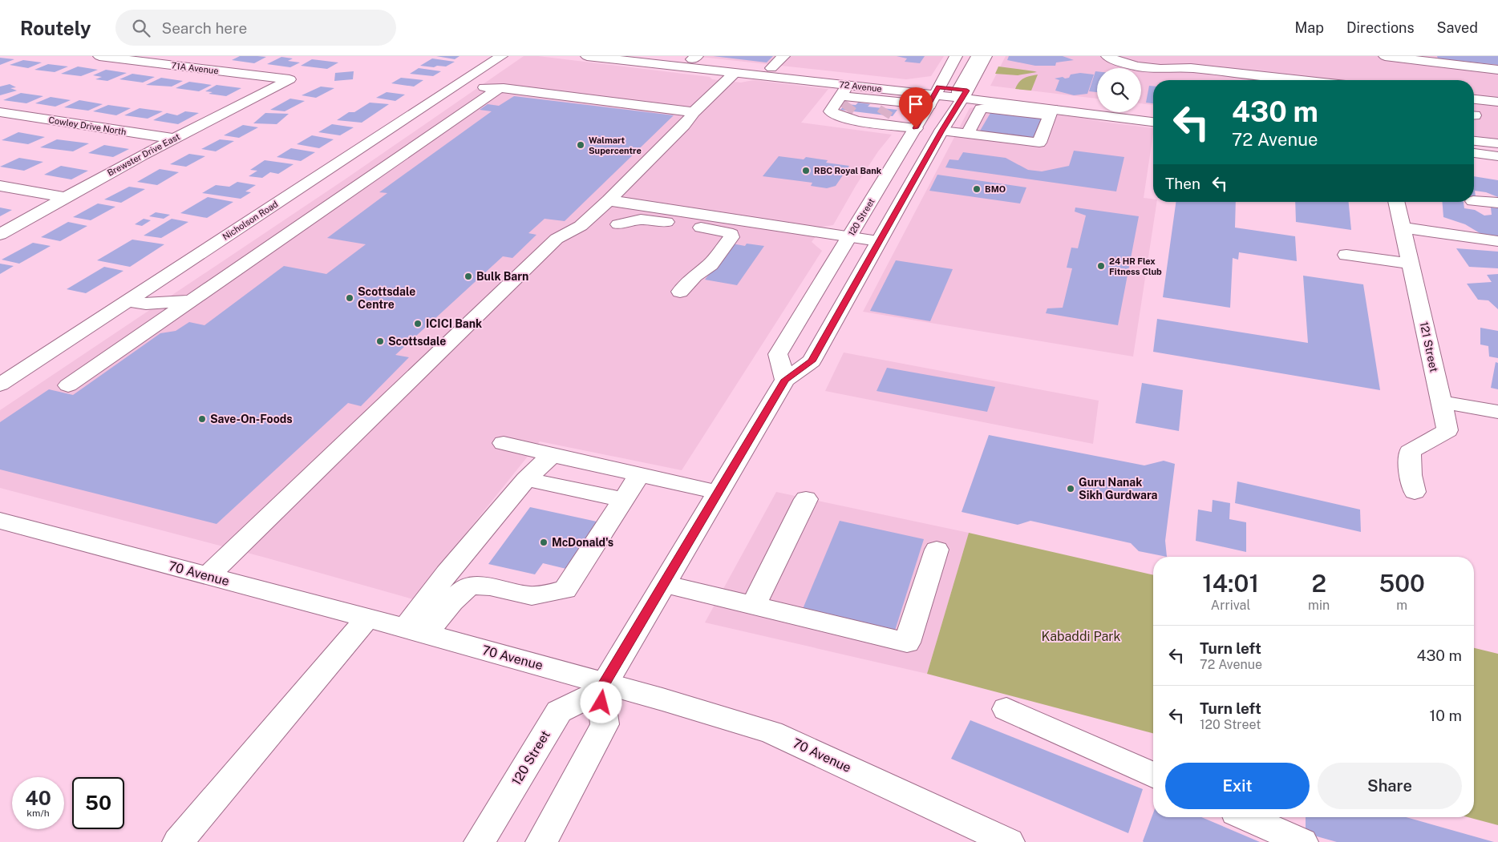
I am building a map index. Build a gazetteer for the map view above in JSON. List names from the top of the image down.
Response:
{
  "streets": {
    "main road": [
      "71A Avenue",
      "72 Avenue",
      "Cowley Drive North",
      "Brewster Drive East",
      "120 Street",
      "Nicholson Road",
      "121 Street",
      "70 Avenue"
    ]
  },
  "crossings": [
    ["71A Avenue", "Brewster Drive East"],
    ["72 Avenue", "120 Street"],
    ["Cowley Drive North", "Brewster Drive East"],
    ["120 Street", "70 Avenue"]
  ],
  "parks": ["Kabaddi Park"],
  "places": [
    "Walmart Supercentre",
    "RBC Royal Bank",
    "BMO",
    "24 HR Flex Fitness Club",
    "Bulk Barn",
    "Scottsdale Centre",
    "ICICI Bank",
    "Scottsdale",
    "Save-On-Foods",
    "Guru Nanak Sikh Gurdwara",
    "McDonald's"
  ],
  "page": {
    "header": "Routely",
    "search": "Search here",
    "nav": ["Map", "Directions", "Saved"],
    "turn": ["430 m", "72 Avenue"],
    "then": "Then",
    "eta": [
      "14:01",
      "Arrival",
      "2",
      "min",
      "500",
      "m"
    ],
    "list": [
      {
        "name": "Turn left",
        "note": "72 Avenue",
        "value": "430 m"
      },
      {
        "name": "Turn left",
        "note": "120 Street",
        "value": "10 m"
      }
    ],
    "buttons": ["Exit", "Share"],
    "speed": "40 km/h",
    "limit": "50"
  }
}
